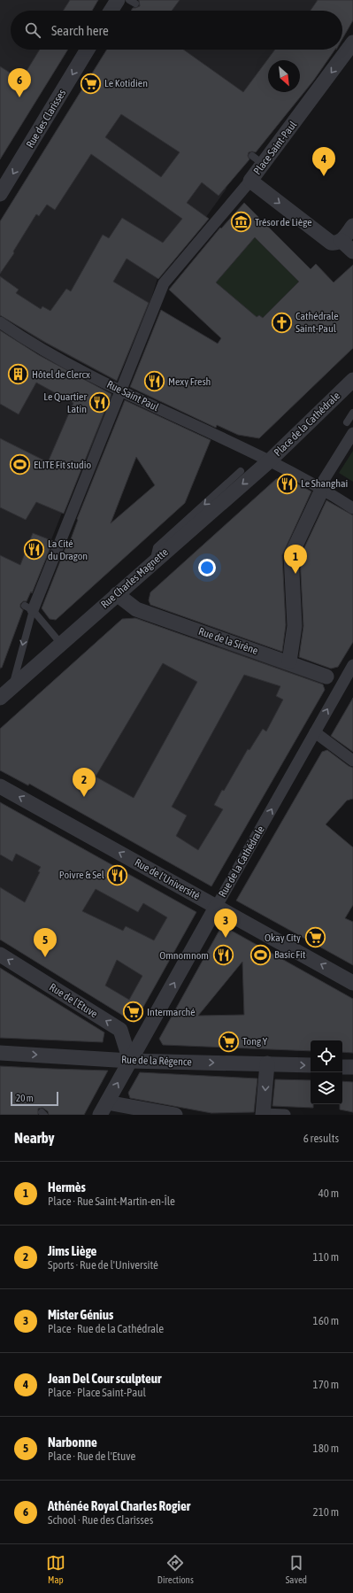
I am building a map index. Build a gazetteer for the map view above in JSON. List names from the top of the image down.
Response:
{
  "streets": {
    "street": [
      "Rue des Clarisses",
      "Place Saint-Paul",
      "Rue Saint Paul",
      "Place de la Cathédrale",
      "Rue Charles Magnette",
      "Rue de la Sirène",
      "Rue de la Cathédrale",
      "Rue de l'Université",
      "Rue de l'Etuve",
      "Rue de la Régence"
    ]
  },
  "crossings": [
    ["Rue Saint Paul", "Place de la Cathédrale"],
    ["Rue Saint Paul", "Rue Charles Magnette"],
    ["Place de la Cathédrale", "Rue Charles Magnette"],
    ["Rue Charles Magnette", "Rue de la Sirène"],
    ["Rue de la Sirène", "Rue de la Cathédrale"],
    ["Rue de la Cathédrale", "Rue de l'Université"],
    ["Rue de la Cathédrale", "Rue de l'Etuve"],
    ["Rue de la Cathédrale", "Rue de la Régence"],
    ["Rue de l'Etuve", "Rue de la Régence"]
  ],
  "one_way": [
    "Rue des Clarisses",
    "Rue Charles Magnette",
    "Rue de la Cathédrale",
    "Rue de l'Université",
    "Rue de l'Etuve",
    "Rue de la Régence"
  ],
  "places": {
    "supermarket": [
      "Le Kotidien",
      "Okay City",
      "Intermarché",
      "Tong Y"
    ],
    "museum": ["Trésor de Liège"],
    "church": ["Cathédrale Saint-Paul"],
    "building": ["Hôtel de Clercx"],
    "restaurant": [
      "Mexy Fresh",
      "Le Quartier Latin",
      "Le Shanghai",
      "La Cité du Dragon",
      "Poivre & Sel",
      "Omnomnom"
    ],
    "sports": ["ELITE Fit studio", "Basic Fit"]
  },
  "scale_bar": "20 m",
  "north": "bottom right",
  "page": {
    "search": "Search here",
    "pins": [
      "6",
      "4",
      "1",
      "2",
      "3",
      "5"
    ],
    "scale": "20 m",
    "heading": ["Nearby", "6 results"],
    "list": [
      {
        "mark": "1",
        "name": "Hermès",
        "note": "Place · Rue Saint-Martin-en-Île",
        "value": "40 m"
      },
      {
        "mark": "2",
        "name": "Jims Liège",
        "note": "Sports · Rue de l'Université",
        "value": "110 m"
      },
      {
        "mark": "3",
        "name": "Mister Génius",
        "note": "Place · Rue de la Cathédrale",
        "value": "160 m"
      },
      {
        "mark": "4",
        "name": "Jean Del Cour sculpteur",
        "note": "Place · Place Saint-Paul",
        "value": "170 m"
      },
      {
        "mark": "5",
        "name": "Narbonne",
        "note": "Place · Rue de l'Etuve",
        "value": "180 m"
      },
      {
        "mark": "6",
        "name": "Athénée Royal Charles Rogier",
        "note": "School · Rue des Clarisses",
        "value": "210 m"
      }
    ],
    "nav": ["Map", "Directions", "Saved"]
  }
}
